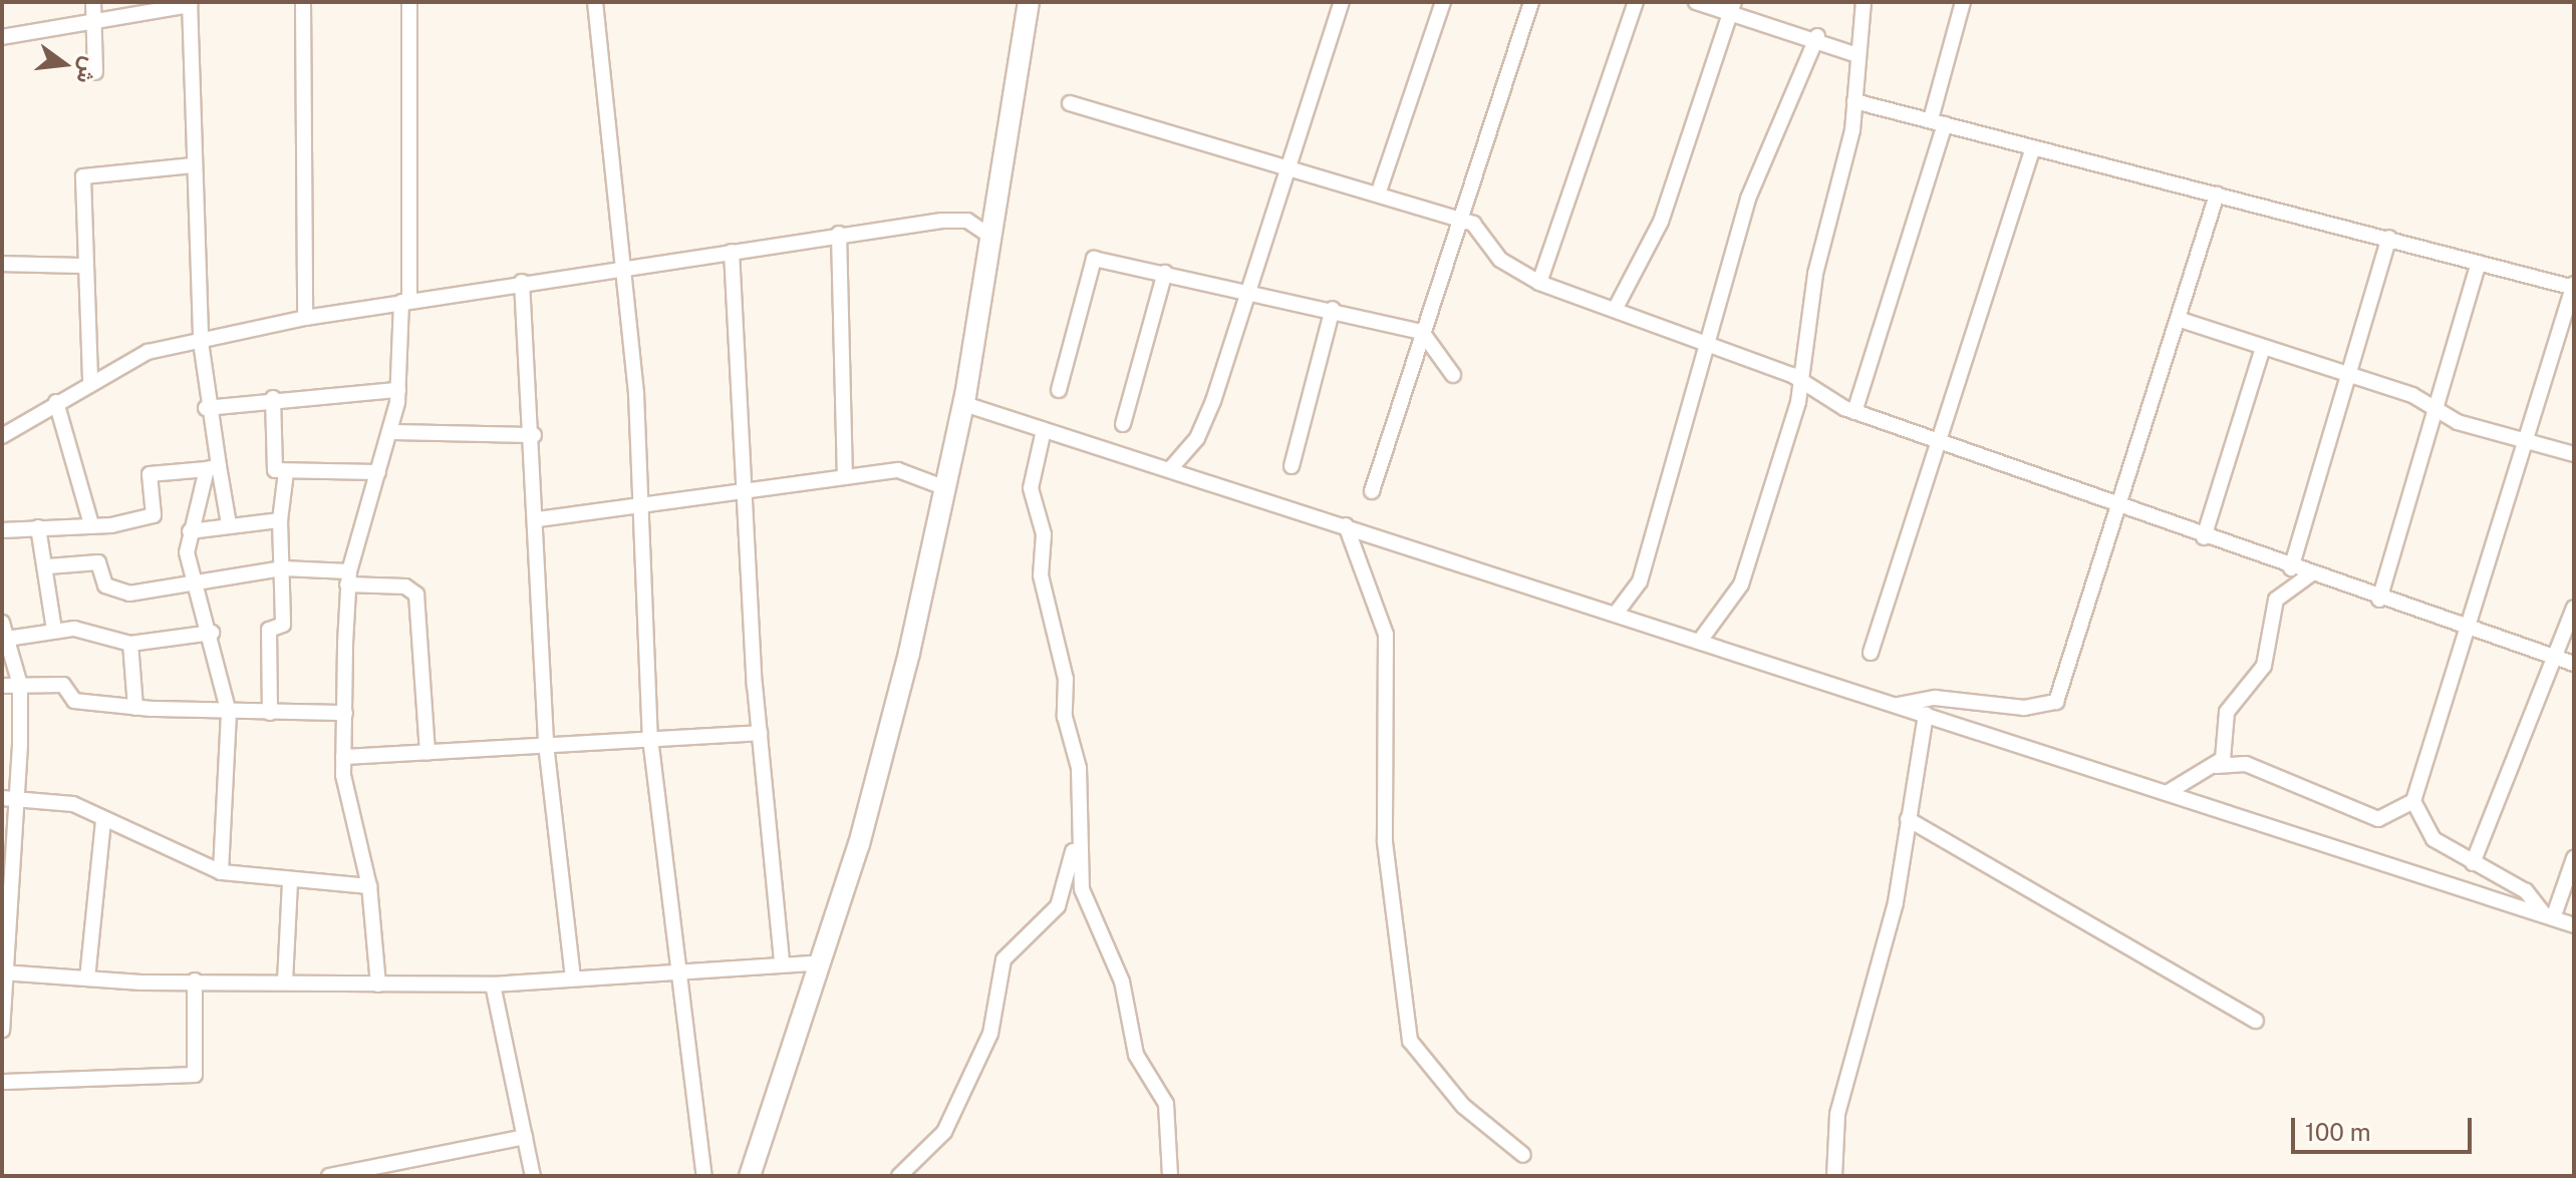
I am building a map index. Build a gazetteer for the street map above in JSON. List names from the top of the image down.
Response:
{
  "scale_bar": "100 m",
  "north": "right"
}
